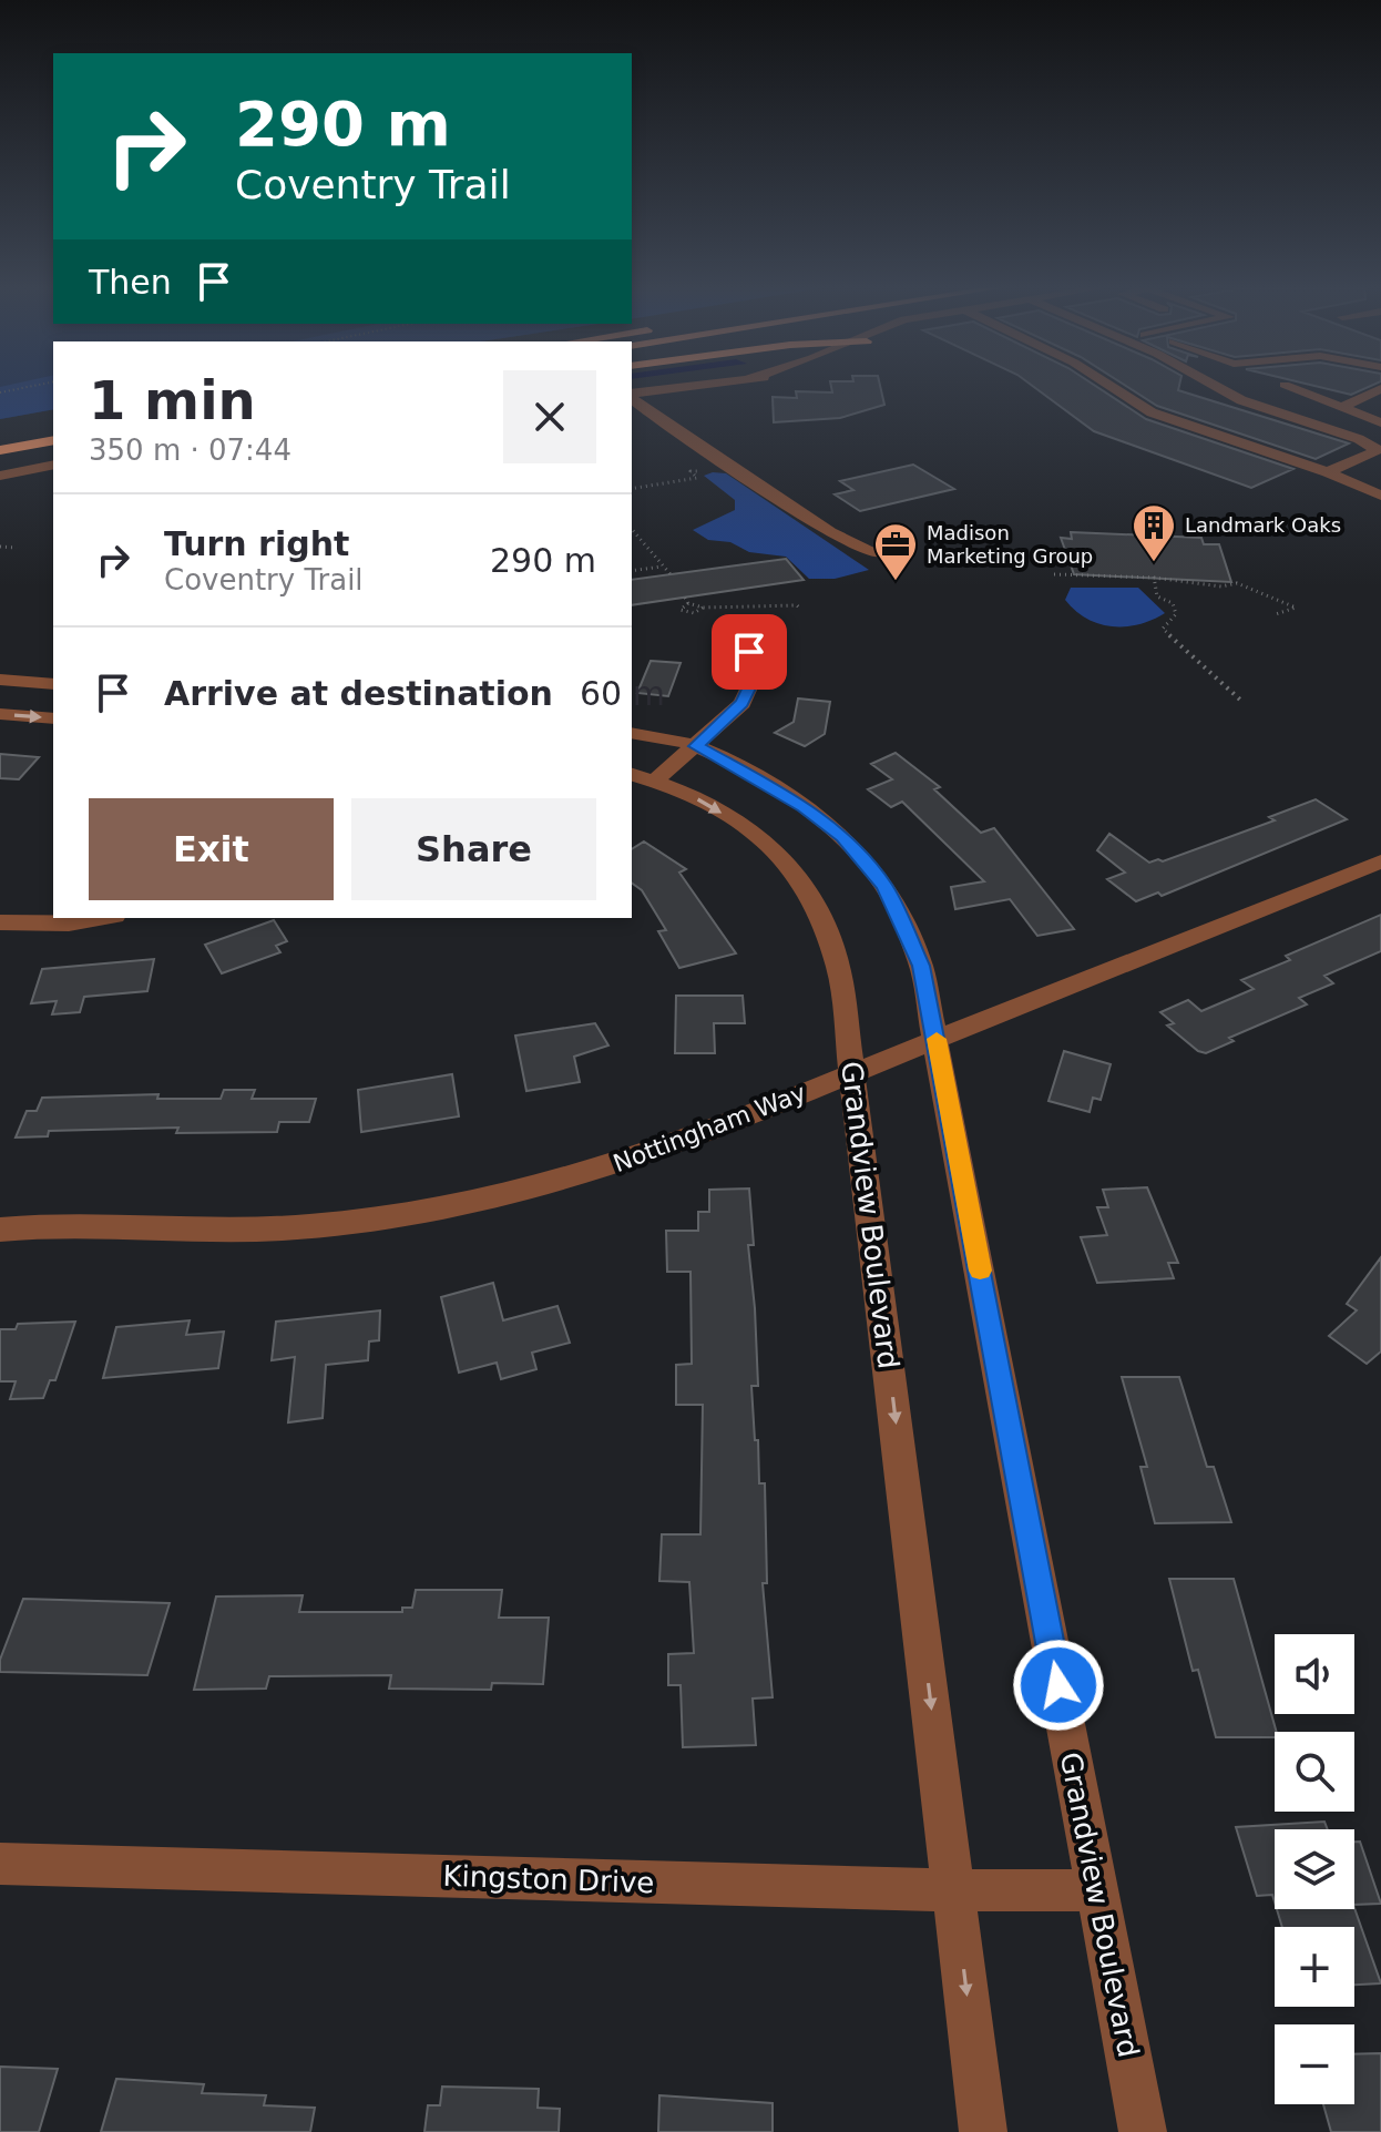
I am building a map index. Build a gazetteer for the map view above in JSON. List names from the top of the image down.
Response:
{
  "streets": {
    "street": ["Nottingham Way", "Grandview Boulevard", "Kingston Drive"]
  },
  "crossings": [
    ["Nottingham Way", "Grandview Boulevard"],
    ["Grandview Boulevard", "Kingston Drive"]
  ],
  "places": {
    "building": ["Landmark Oaks"],
    "office": ["Madison Marketing Group"]
  },
  "page": {
    "turn": ["290 m", "Coventry Trail"],
    "then": "Then",
    "heading": ["1 min", "350 m · 07:44"],
    "list": [
      {
        "name": "Turn right",
        "note": "Coventry Trail",
        "value": "290 m"
      },
      {
        "name": "Arrive at destination",
        "value": "60 m"
      }
    ],
    "buttons": ["Exit", "Share"],
    "map_buttons": ["+", "−"]
  }
}
